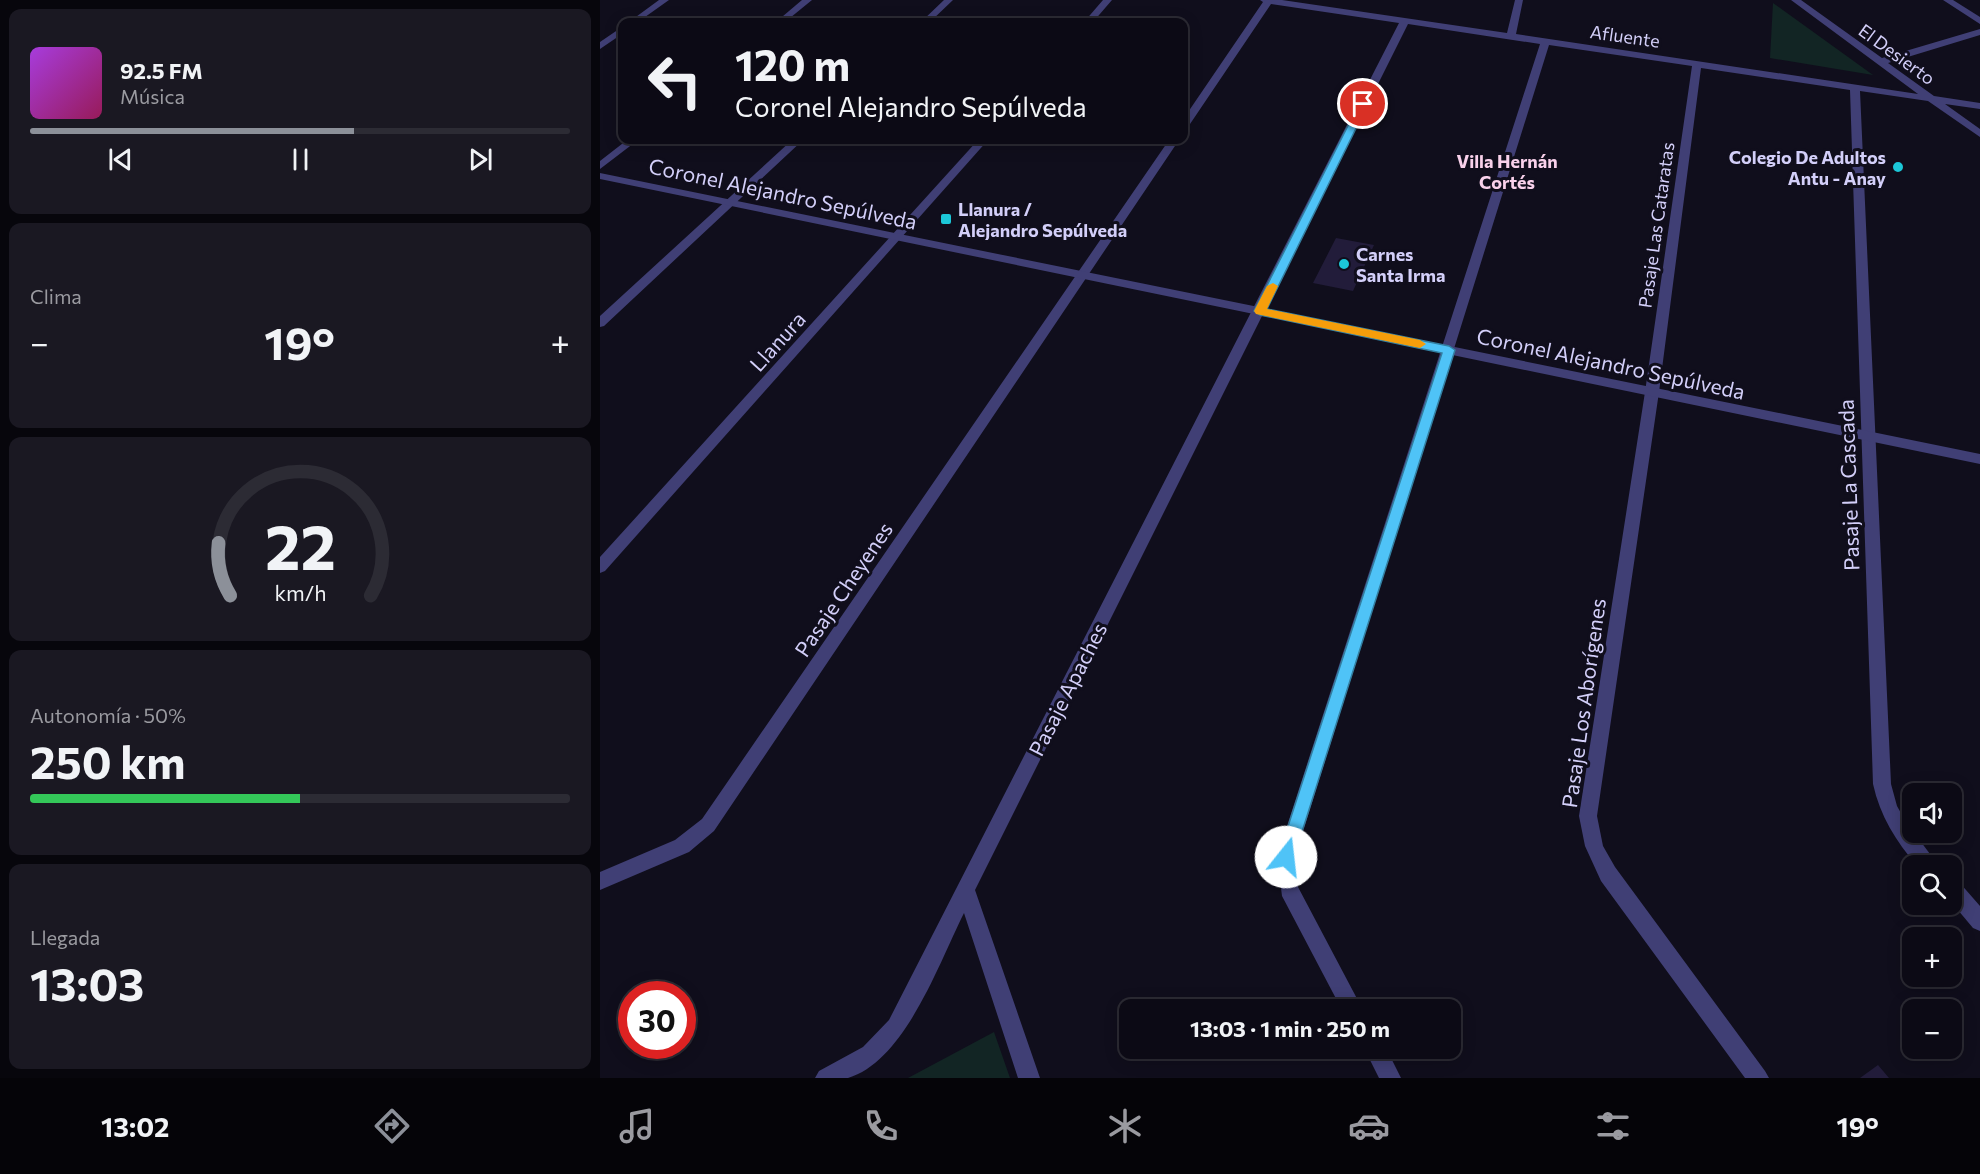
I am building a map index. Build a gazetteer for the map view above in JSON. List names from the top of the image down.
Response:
{
  "streets": {
    "street": [
      "Afluente",
      "El Desierto",
      "Coronel Alejandro Sepúlveda",
      "Pasaje Las Cataratas",
      "Llanura",
      "Pasaje La Cascada",
      "Pasaje Cheyenes",
      "Pasaje Apaches",
      "Pasaje Los Aborígenes"
    ]
  },
  "crossings": [
    ["Afluente", "El Desierto"],
    ["Afluente", "Pasaje Las Cataratas"],
    ["Afluente", "Pasaje La Cascada"],
    ["Afluente", "Pasaje Apaches"],
    ["Coronel Alejandro Sepúlveda", "Pasaje Las Cataratas"],
    ["Coronel Alejandro Sepúlveda", "Llanura"],
    ["Coronel Alejandro Sepúlveda", "Pasaje La Cascada"],
    ["Coronel Alejandro Sepúlveda", "Pasaje Cheyenes"],
    ["Coronel Alejandro Sepúlveda", "Pasaje Apaches"],
    ["Coronel Alejandro Sepúlveda", "Pasaje Los Aborígenes"],
    ["Pasaje Las Cataratas", "Pasaje Los Aborígenes"]
  ],
  "districts": ["Villa Hernán Cortés"],
  "places": {
    "other": ["Colegio De Adultos Antu - Anay", "Carnes Santa Irma"],
    "transit": ["Llanura / Alejandro Sepúlveda"]
  },
  "page": {
    "turn": ["120 m", "Coronel Alejandro Sepúlveda"],
    "song": ["92.5 FM", "Música"],
    "tile": [
      "Clima",
      ["Autonomía · 50%", "250 km"],
      ["Llegada", "13:03"]
    ],
    "heat": ["−", "19°", "+"],
    "map_buttons": ["+", "−"],
    "limit": "30",
    "trip": "13:03 · 1 min · 250 m",
    "tabs": ["13:02", "19°"],
    "gauge": ["22", "km/h"]
  }
}
